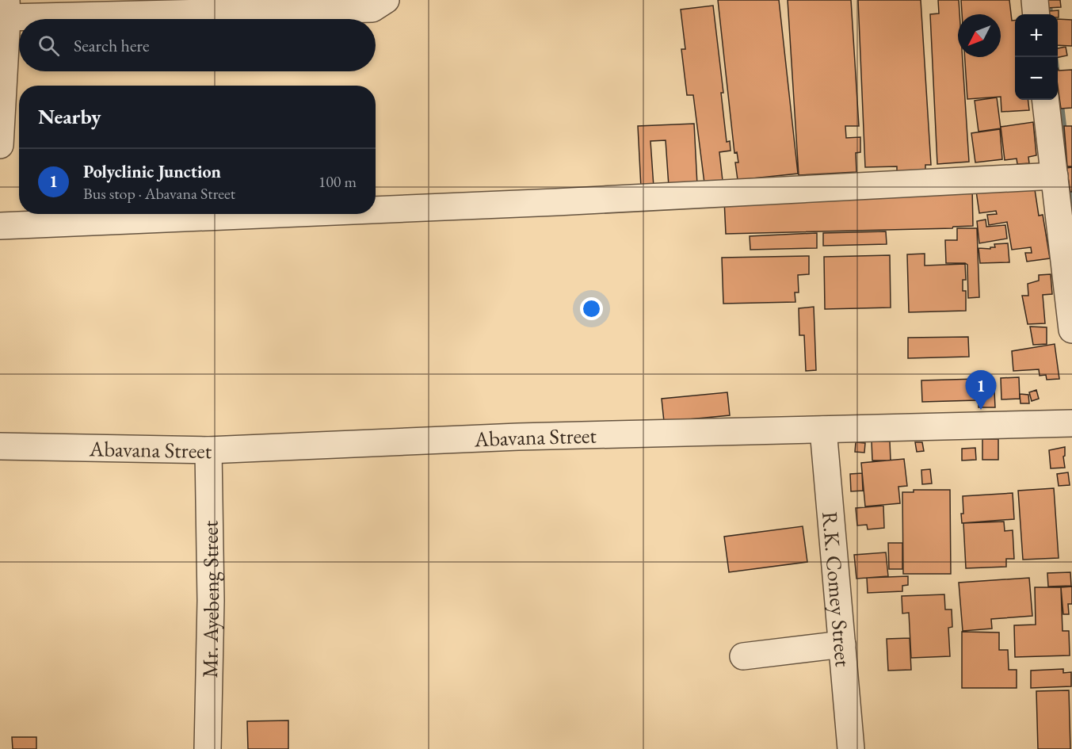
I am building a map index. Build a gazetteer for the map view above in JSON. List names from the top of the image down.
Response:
{
  "streets": {
    "street": ["Abavana Street", "R.K. Comey Street", "Mr. Ayebeng Street"]
  },
  "crossings": [
    ["Abavana Street", "R.K. Comey Street"],
    ["Abavana Street", "Mr. Ayebeng Street"]
  ],
  "north": "bottom left",
  "page": {
    "map_buttons": ["+", "−"],
    "search": "Search here",
    "heading": "Nearby",
    "list": [
      {
        "mark": "1",
        "name": "Polyclinic Junction",
        "note": "Bus stop · Abavana Street",
        "value": "100 m"
      }
    ],
    "pins": "1"
  }
}
